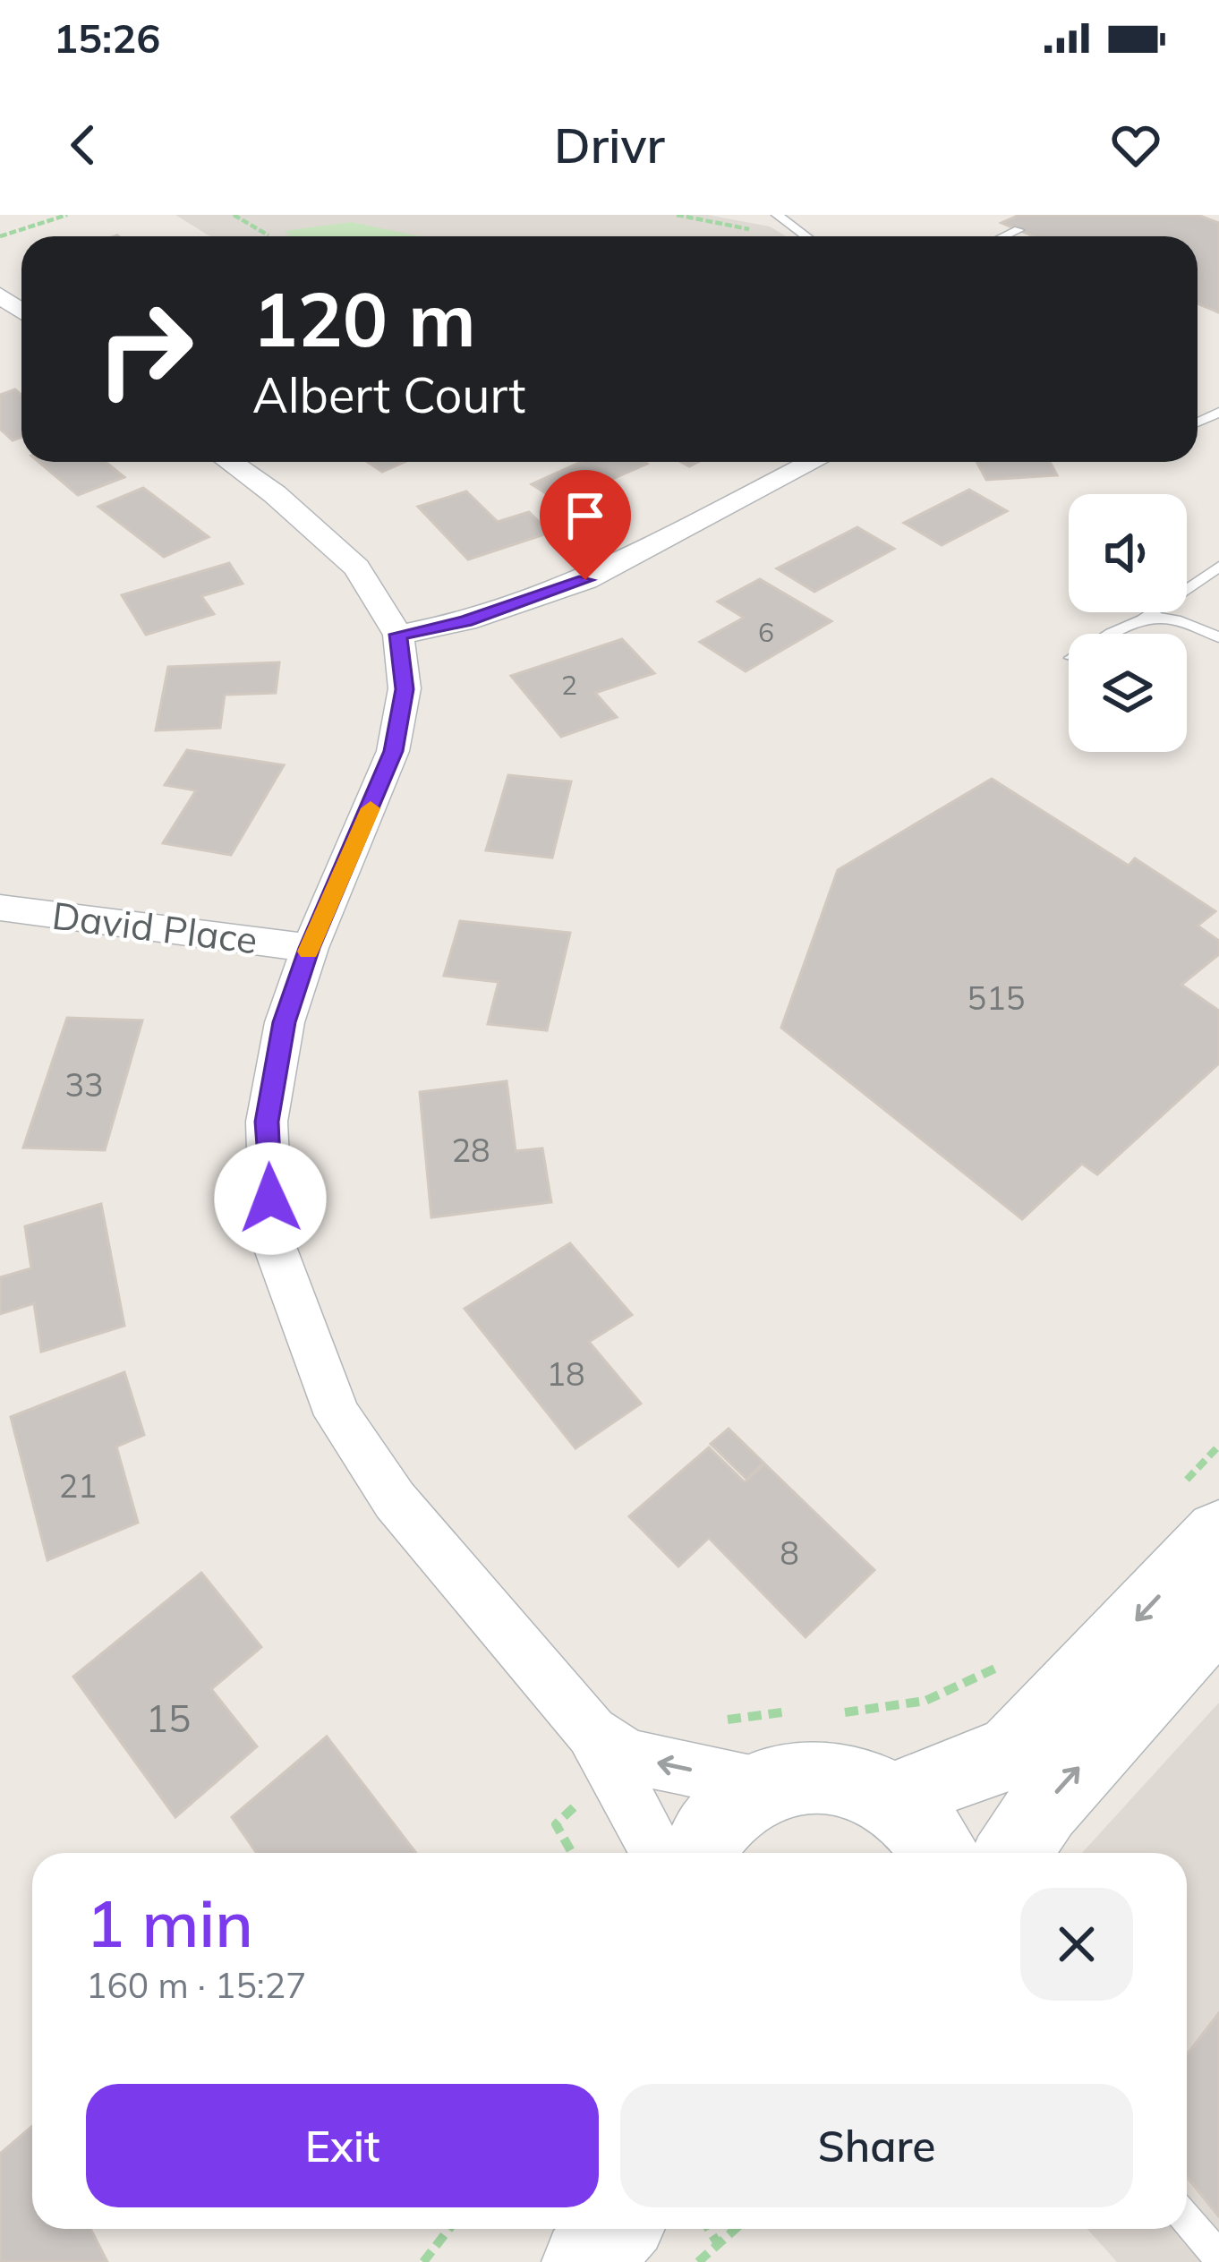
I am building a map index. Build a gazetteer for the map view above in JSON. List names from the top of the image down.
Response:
{
  "streets": {
    "street": ["David Place"]
  },
  "house_numbers": [
    "6",
    "2",
    "515",
    "33",
    "28",
    "18",
    "21",
    "8",
    "15"
  ],
  "page": {
    "status": "15:26",
    "header": "Drivr",
    "turn": ["120 m", "Albert Court"],
    "heading": ["1 min", "160 m · 15:27"],
    "buttons": ["Exit", "Share"]
  }
}
